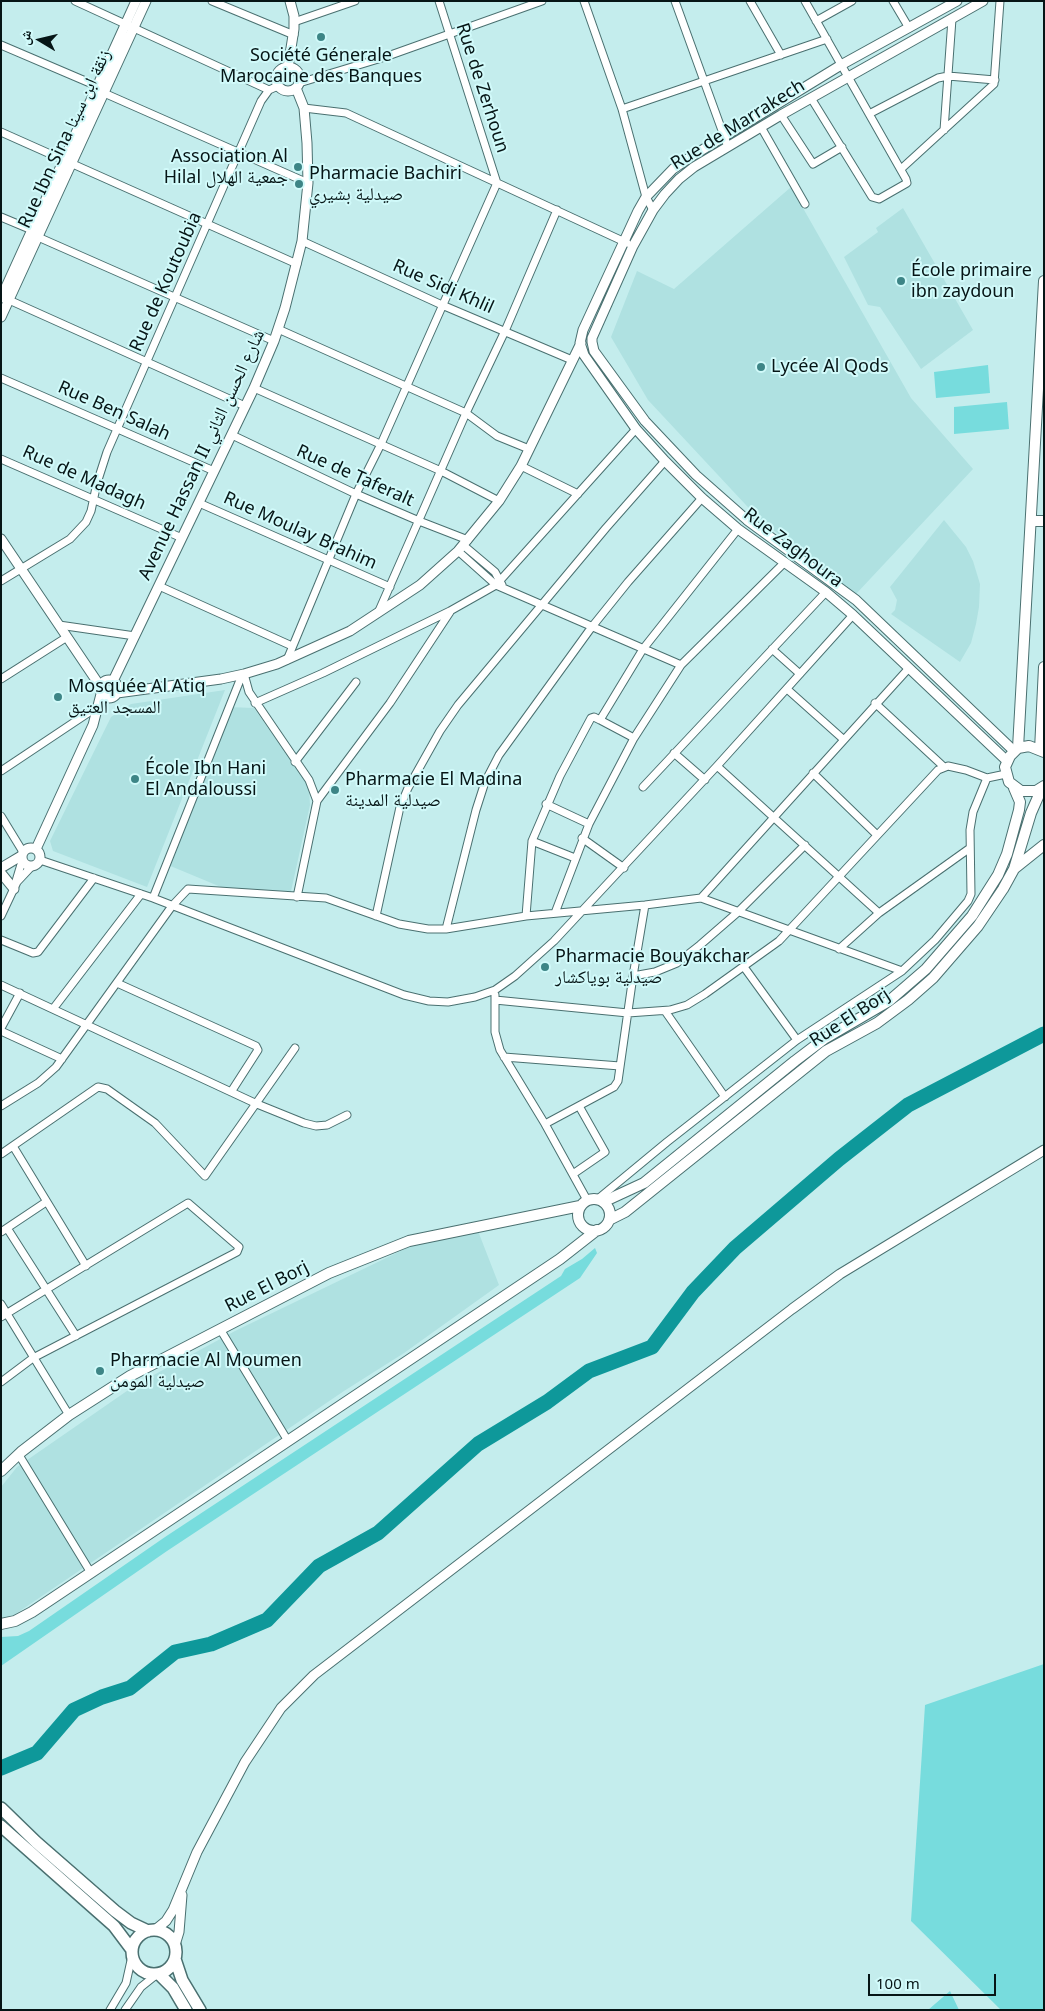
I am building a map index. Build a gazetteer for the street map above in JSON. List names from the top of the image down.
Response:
{
  "streets": {
    "main road": ["Rue El Borj"],
    "street": [
      "Rue de Zerhoun",
      "Rue de Marrakech",
      "Rue Ibn Sina زنقة ابن سينا",
      "Rue de Koutoubia",
      "Rue Sidi Khlil",
      "Rue Ben Salah",
      "Avenue Hassan II شارع الحسن الثاني",
      "Rue de Taferalt",
      "Rue de Madagh",
      "Rue Moulay Brahim",
      "Rue Zaghoura"
    ]
  },
  "crossings": [
    ["Rue de Marrakech", "Rue Sidi Khlil"],
    ["Rue de Marrakech", "Avenue Hassan II شارع الحسن الثاني"],
    ["Rue de Marrakech", "Rue de Taferalt"],
    ["Rue de Marrakech", "Rue Zaghoura"],
    ["Rue de Koutoubia", "Rue Ben Salah"],
    ["Rue de Koutoubia", "Rue de Madagh"],
    ["Rue Sidi Khlil", "Avenue Hassan II شارع الحسن الثاني"],
    ["Rue Ben Salah", "Avenue Hassan II شارع الحسن الثاني"],
    ["Avenue Hassan II شارع الحسن الثاني", "Rue de Taferalt"],
    ["Avenue Hassan II شارع الحسن الثاني", "Rue de Madagh"],
    ["Avenue Hassan II شارع الحسن الثاني", "Rue Moulay Brahim"]
  ],
  "places": [
    "Société Génerale Marocaine des Banques",
    "Association Al Hilal جمعية الهلال",
    "Pharmacie Bachiri صيدلية بشيري",
    "École primaire ibn zaydoun",
    "Lycée Al Qods",
    "Mosquée Al Atiq المسجد العتيق",
    "École Ibn Hani El Andaloussi",
    "Pharmacie El Madina صيدلية المدينة",
    "Pharmacie Bouyakchar صيدلية بوياكشار",
    "Pharmacie Al Moumen صيدلية المومن"
  ],
  "scale_bar": "100 m",
  "north": "left"
}
